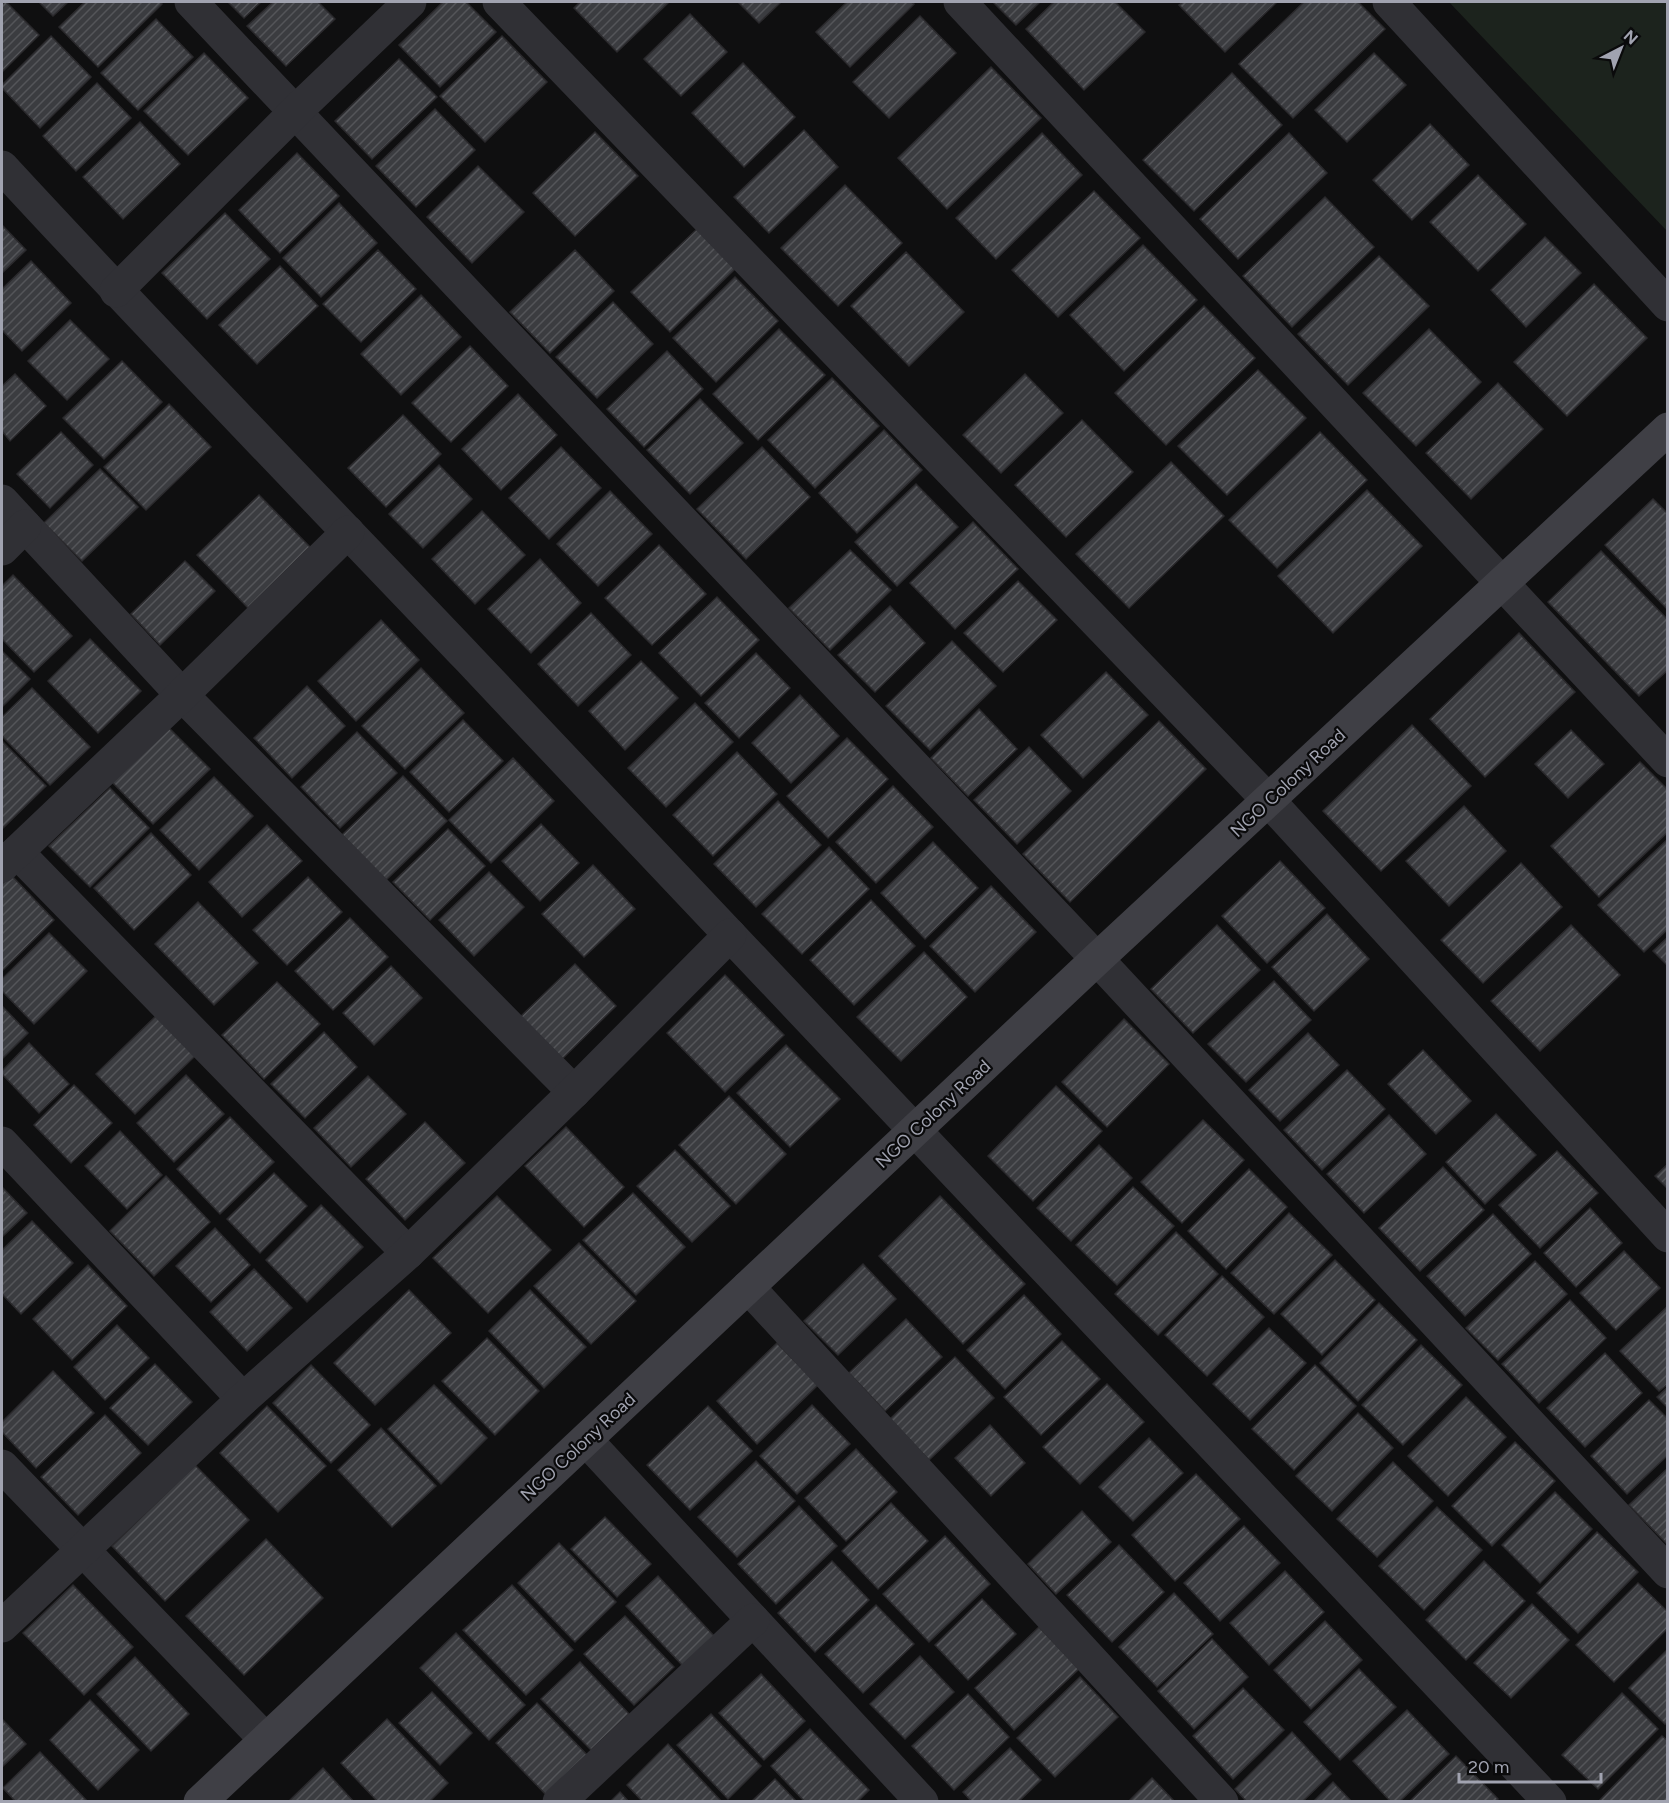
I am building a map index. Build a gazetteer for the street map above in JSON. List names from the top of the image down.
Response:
{
  "streets": {
    "street": ["NGO Colony Road"]
  },
  "scale_bar": "20 m",
  "north": "top right"
}
